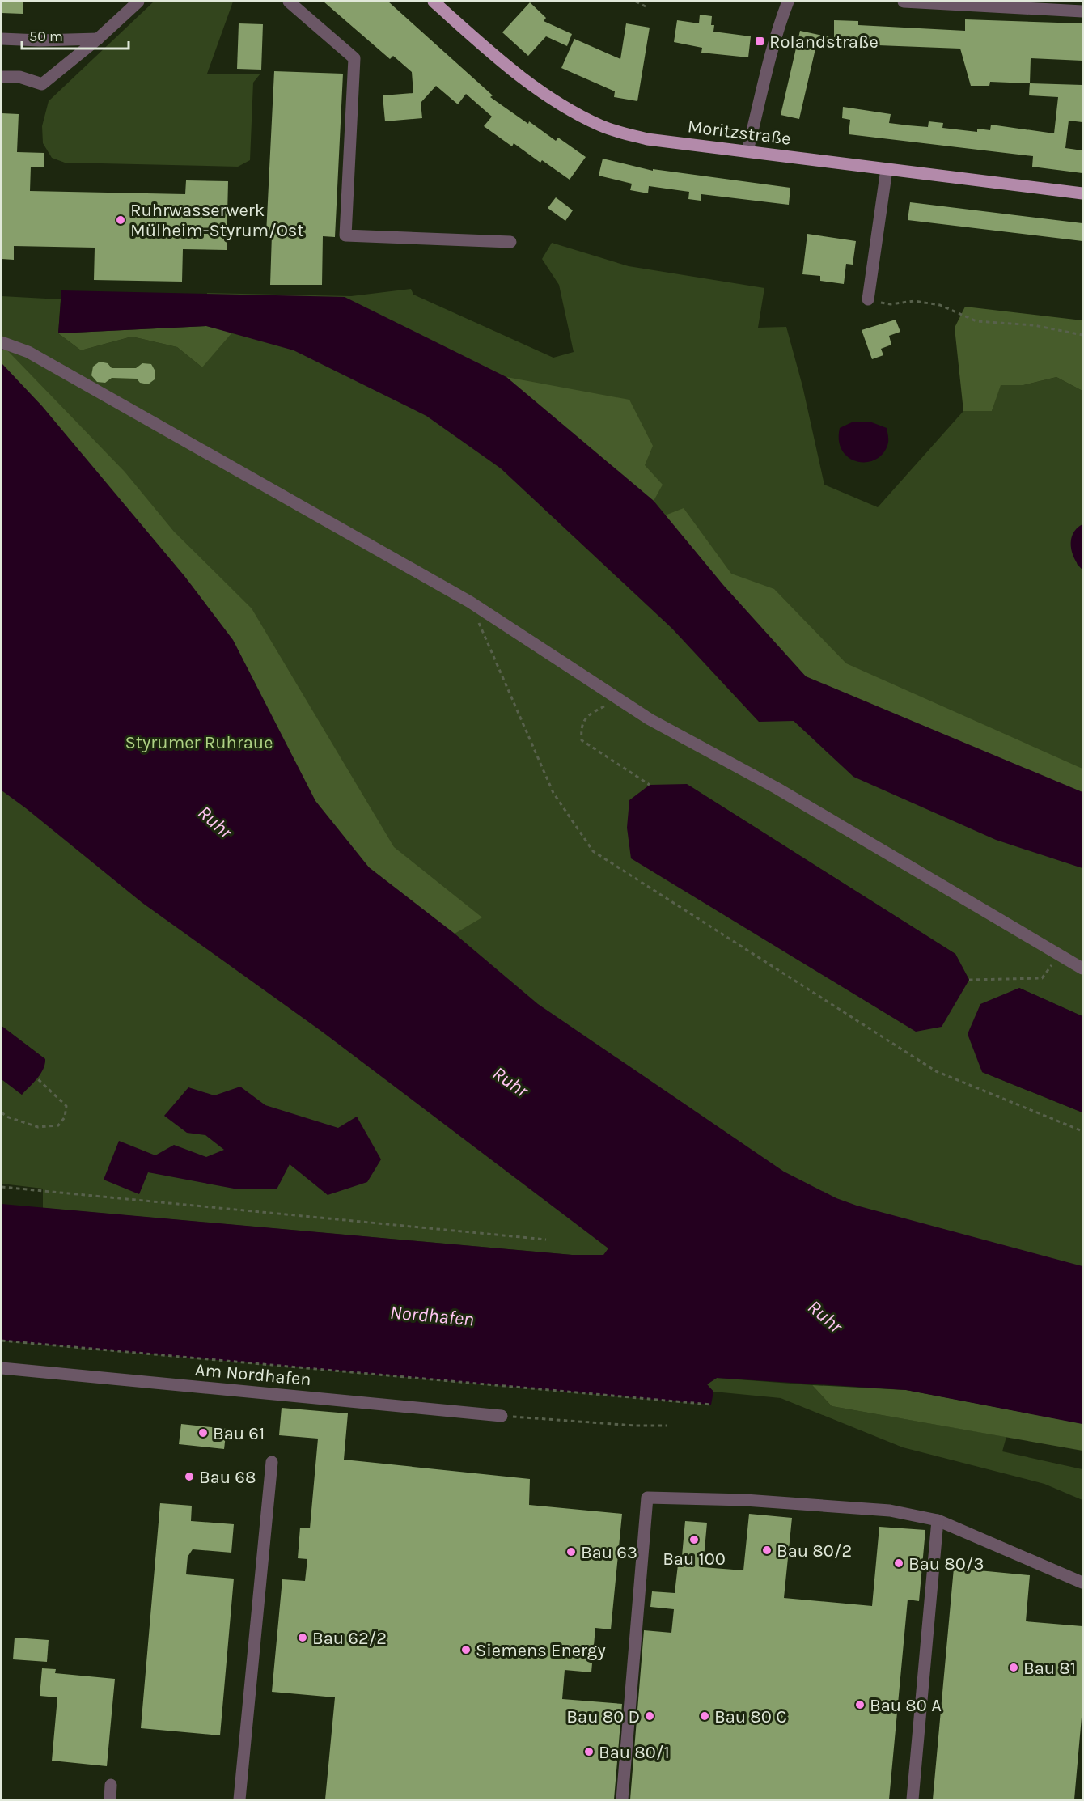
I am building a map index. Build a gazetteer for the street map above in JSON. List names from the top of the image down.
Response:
{
  "streets": {
    "main road": ["Moritzstraße"],
    "street": ["Am Nordhafen"]
  },
  "water": ["Ruhr", "Nordhafen"],
  "parks": ["Styrumer Ruhraue"],
  "places": {
    "transit": ["Rolandstraße"],
    "other": [
      "Ruhrwasserwerk Mülheim-Styrum/Ost",
      "Bau 61",
      "Bau 68",
      "Bau 100",
      "Bau 80/2",
      "Bau 63",
      "Bau 80/3",
      "Bau 62/2",
      "Siemens Energy",
      "Bau 81",
      "Bau 80 A",
      "Bau 80 D",
      "Bau 80 C",
      "Bau 80/1"
    ]
  },
  "scale_bar": "50 m"
}
